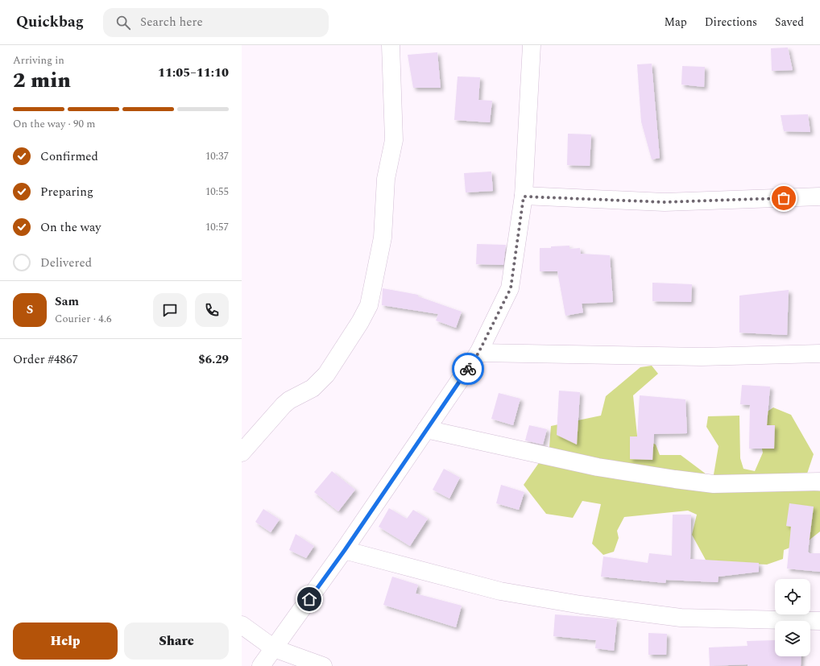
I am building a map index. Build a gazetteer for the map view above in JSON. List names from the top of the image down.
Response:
{
  "page": {
    "header": "Quickbag",
    "search": "Search here",
    "nav": ["Map", "Directions", "Saved"],
    "heading": ["2 min", "Arriving in", "11:05–11:10"],
    "panel": [
      "Sam",
      "Courier · 4.6",
      "Order #4867",
      "$6.29"
    ],
    "bar": "On the way · 90 m",
    "list": [
      ["Confirmed", "10:37"],
      ["Preparing", "10:55"],
      ["On the way", "10:57"],
      "Delivered"
    ],
    "round": "S",
    "buttons": ["Help", "Share"]
  }
}
